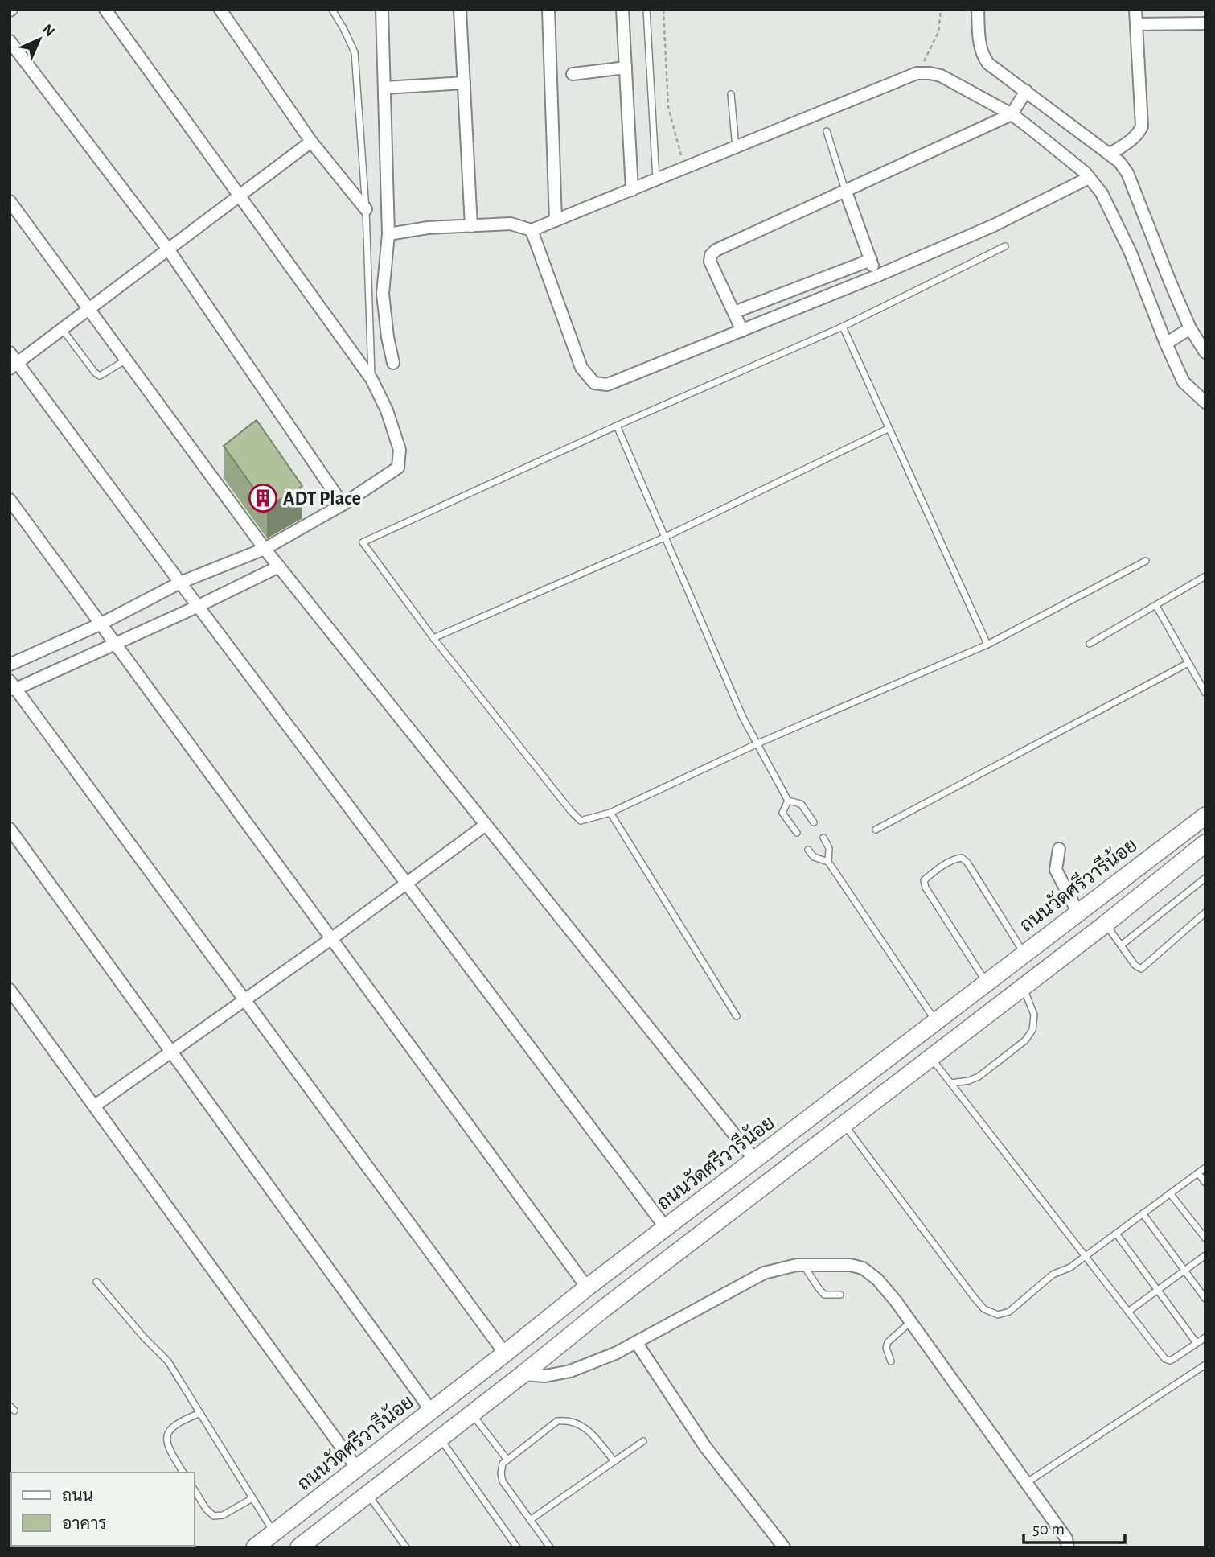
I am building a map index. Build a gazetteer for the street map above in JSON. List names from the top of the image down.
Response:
{
  "streets": {
    "main road": ["ถนนวัดศรีวารีน้อย"]
  },
  "places": {
    "building": ["ADT Place"]
  },
  "legend": ["ถนน", "อาคาร"],
  "scale_bar": "50 m",
  "north": "top right"
}
